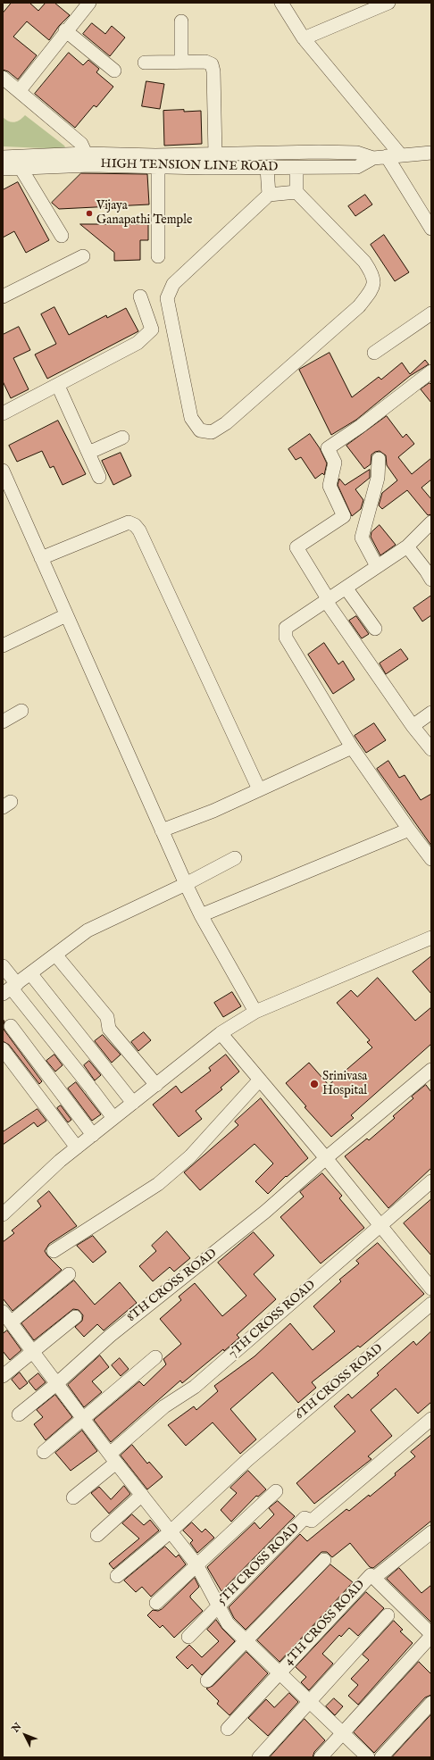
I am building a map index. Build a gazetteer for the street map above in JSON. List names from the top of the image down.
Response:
{
  "streets": {
    "street": [
      "HIGH TENSION LINE ROAD",
      "8TH CROSS ROAD",
      "7TH CROSS ROAD",
      "6TH CROSS ROAD",
      "5TH CROSS ROAD",
      "4TH CROSS ROAD"
    ]
  },
  "places": ["Vijaya Ganapathi Temple", "Srinivasa Hospital"],
  "north": "top left"
}
